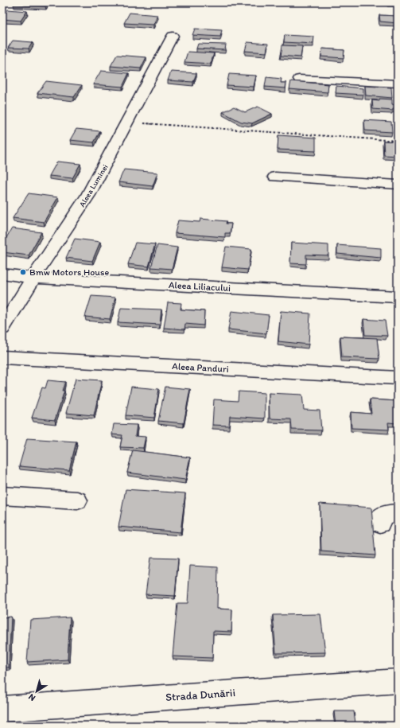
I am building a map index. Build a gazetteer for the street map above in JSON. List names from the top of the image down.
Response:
{
  "streets": {
    "street": [
      "Aleea Luminei",
      "Aleea Liliacului",
      "Aleea Panduri",
      "Strada Dunării"
    ]
  },
  "crossings": [
    ["Aleea Luminei", "Aleea Liliacului"]
  ],
  "places": ["Bmw Motors House"],
  "north": "bottom left"
}
